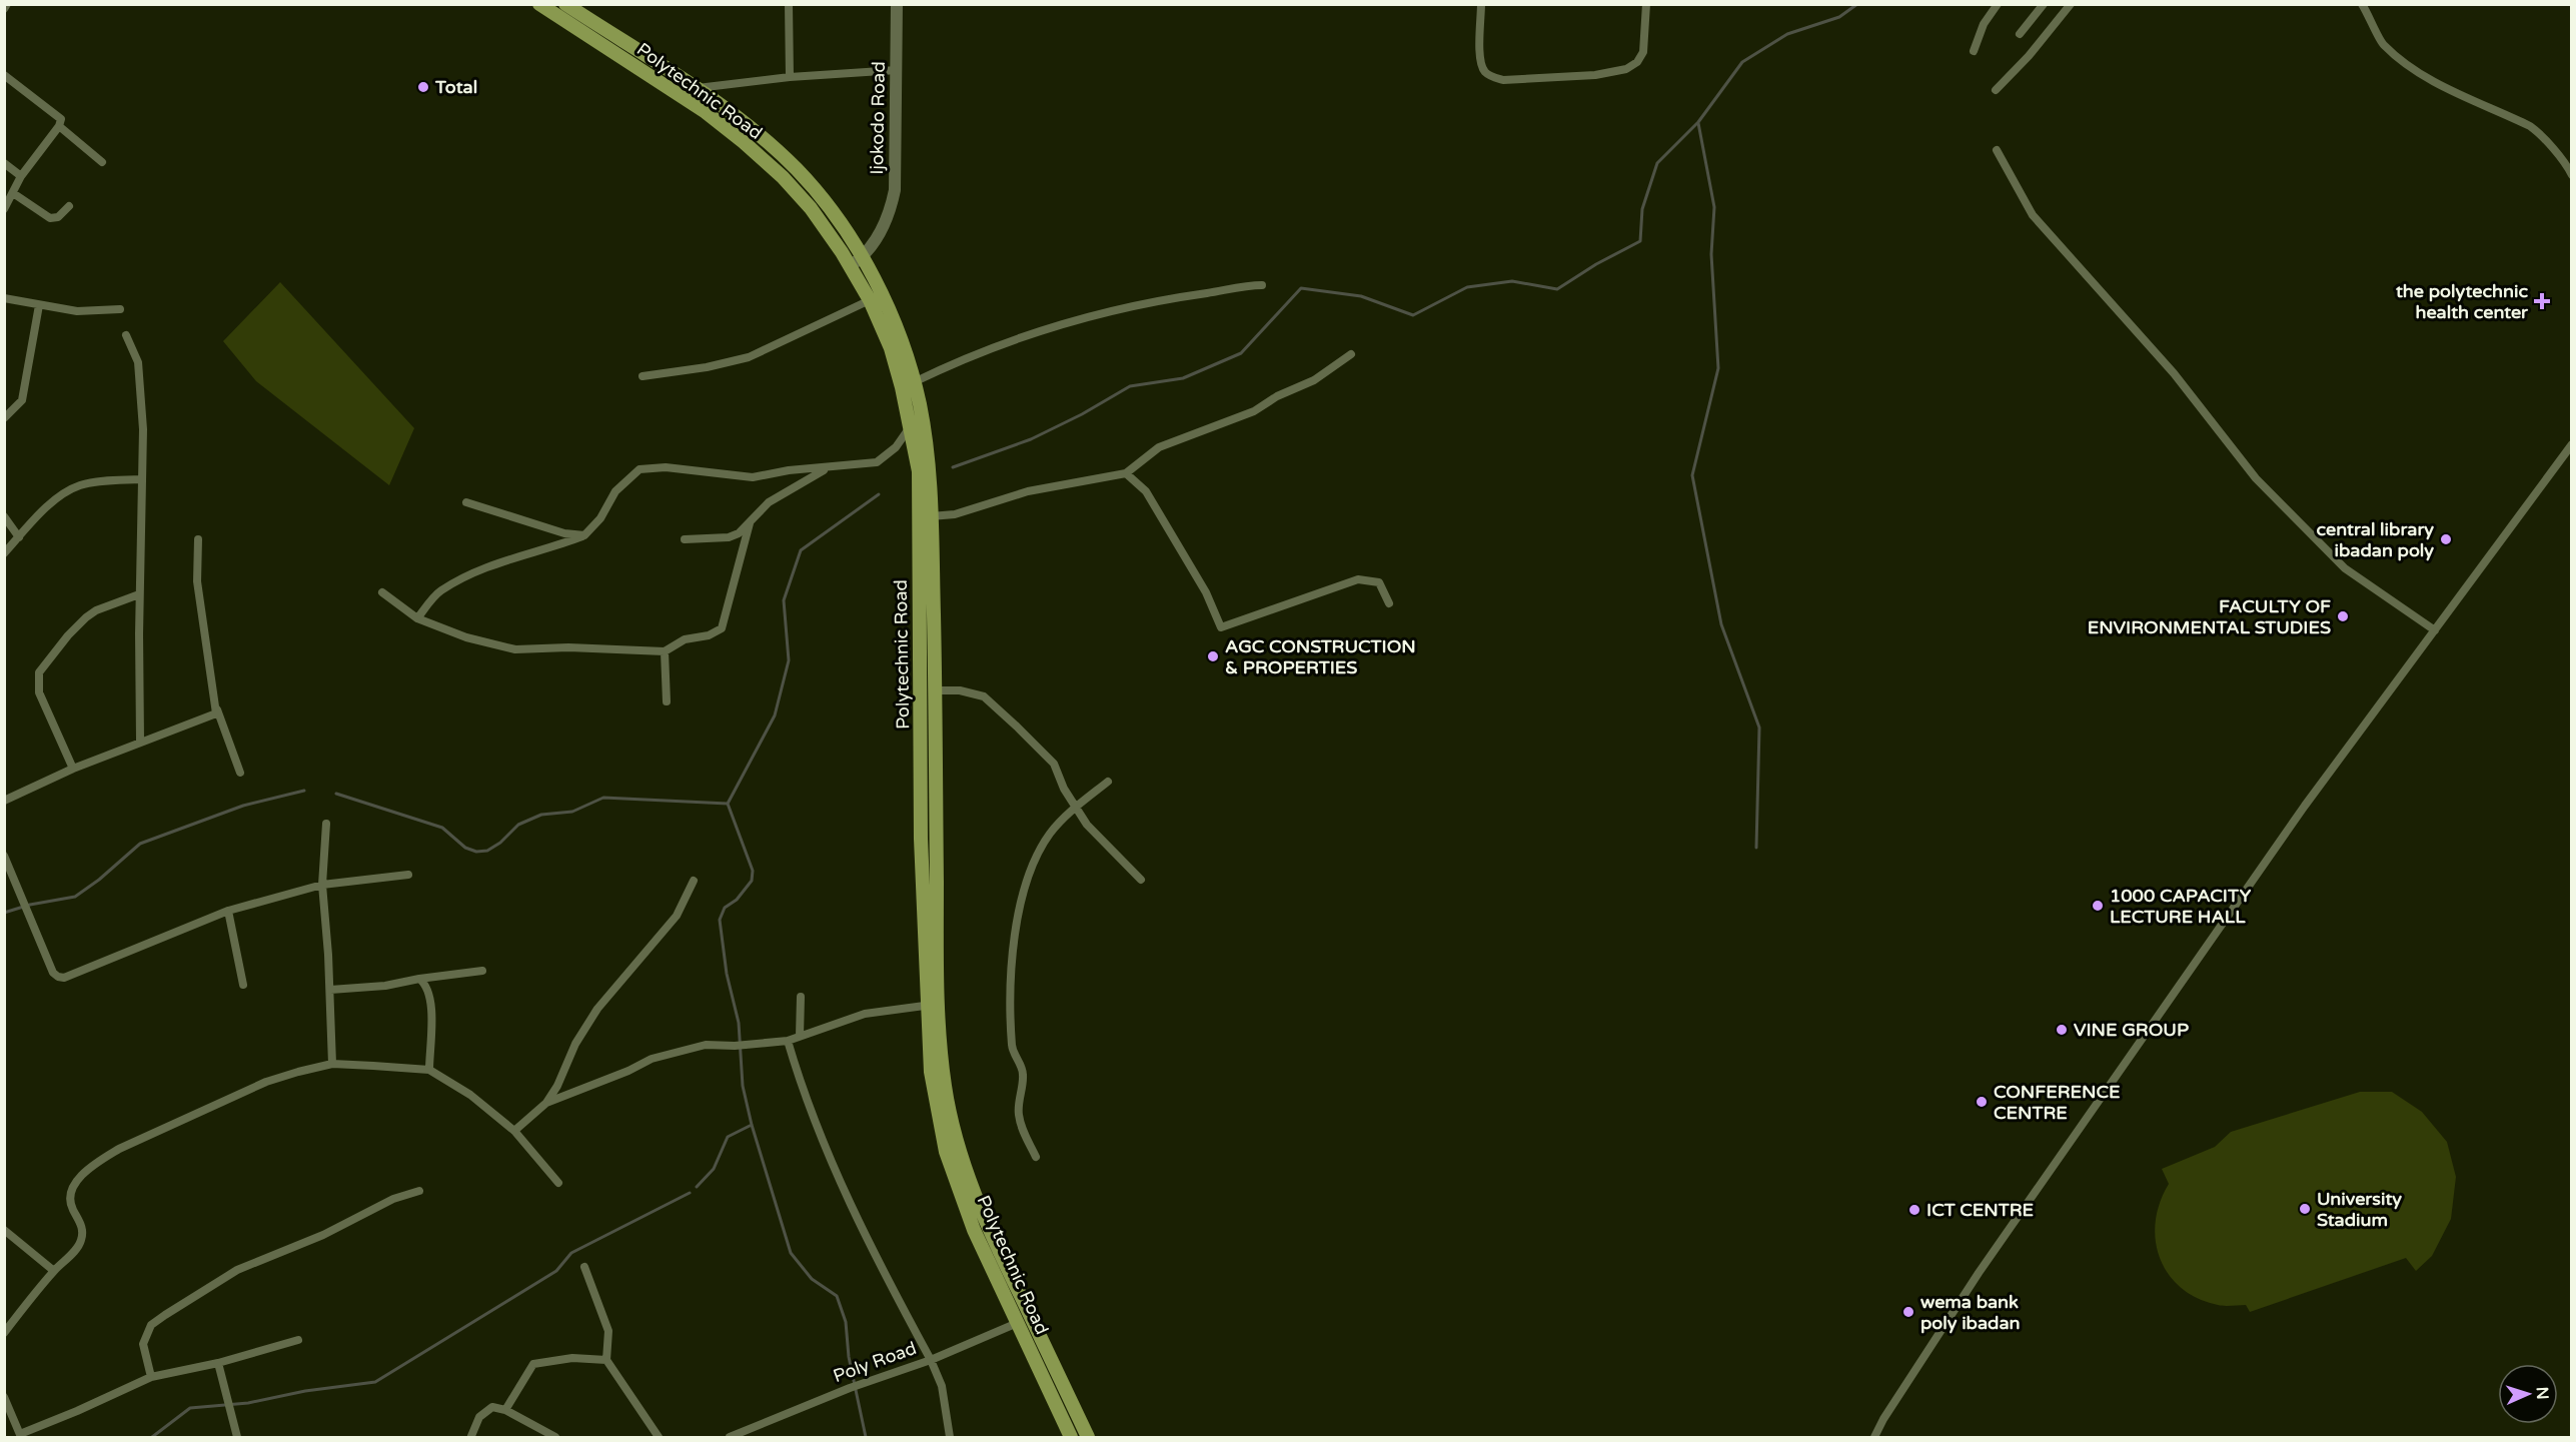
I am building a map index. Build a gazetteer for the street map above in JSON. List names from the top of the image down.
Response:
{
  "streets": {
    "main road": ["Polytechnic Road", "Ijokodo Road"],
    "street": ["Poly Road"]
  },
  "crossings": [
    ["Polytechnic Road", "Ijokodo Road"],
    ["Polytechnic Road", "Poly Road"]
  ],
  "places": {
    "other": [
      "Total",
      "central library ibadan poly",
      "FACULTY OF ENVIRONMENTAL STUDIES",
      "AGC CONSTRUCTION & PROPERTIES",
      "1000 CAPACITY LECTURE HALL",
      "VINE GROUP",
      "CONFERENCE CENTRE",
      "University Stadium",
      "ICT CENTRE",
      "wema bank poly ibadan"
    ],
    "health": ["the polytechnic health center"]
  },
  "north": "right"
}
